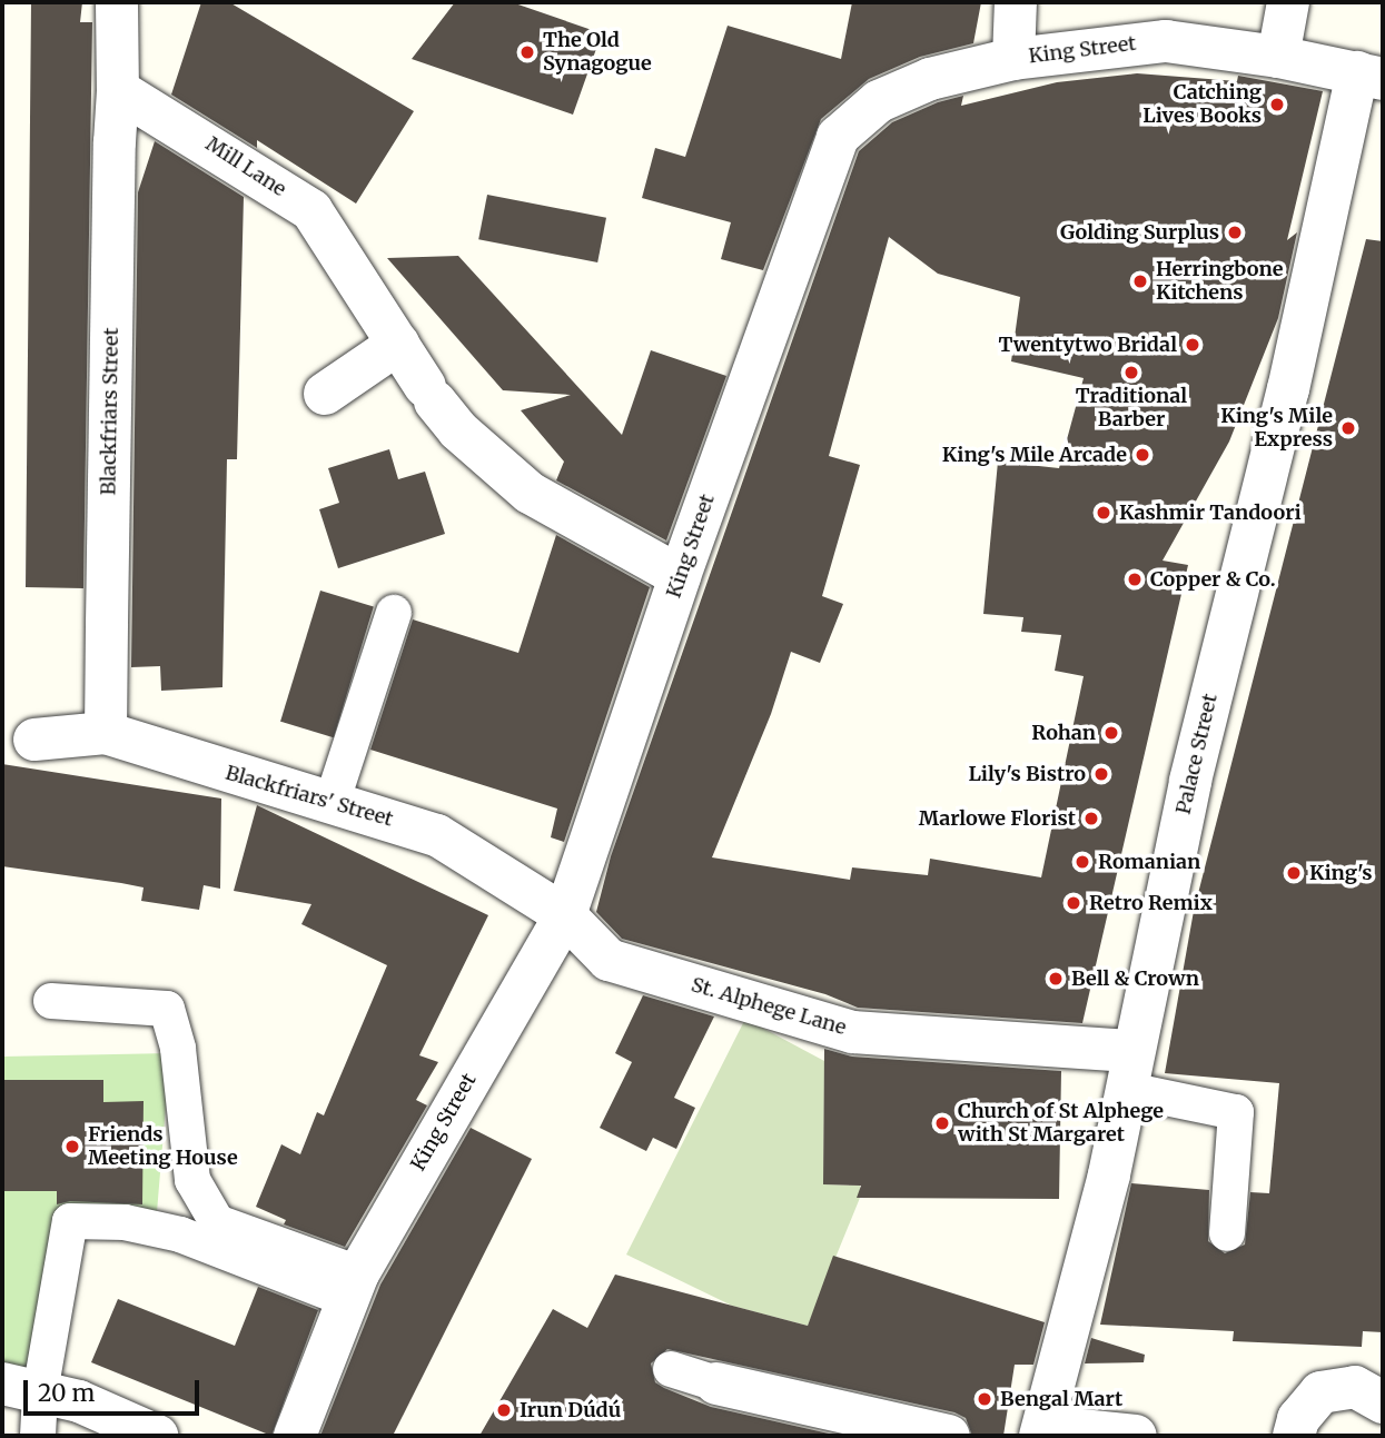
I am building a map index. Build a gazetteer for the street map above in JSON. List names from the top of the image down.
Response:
{
  "streets": {
    "street": [
      "King Street",
      "Mill Lane",
      "Blackfriars Street",
      "Palace Street",
      "Blackfriars' Street",
      "St. Alphege Lane"
    ]
  },
  "crossings": [
    ["King Street", "Mill Lane"],
    ["King Street", "Palace Street"],
    ["King Street", "Blackfriars' Street"],
    ["King Street", "St. Alphege Lane"],
    ["Mill Lane", "Blackfriars Street"],
    ["Blackfriars Street", "Blackfriars' Street"],
    ["Palace Street", "St. Alphege Lane"],
    ["Blackfriars' Street", "St. Alphege Lane"]
  ],
  "places": [
    "The Old Synagogue",
    "Catching Lives Books",
    "Golding Surplus",
    "Herringbone Kitchens",
    "Twentytwo Bridal",
    "Traditional Barber",
    "King's Mile Express",
    "King's Mile Arcade",
    "Kashmir Tandoori",
    "Copper & Co.",
    "Rohan",
    "Lily's Bistro",
    "Marlowe Florist",
    "Romanian",
    "King's",
    "Retro Remix",
    "Bell & Crown",
    "Church of St Alphege with St Margaret",
    "Friends Meeting House",
    "Bengal Mart",
    "Irun Dúdú"
  ],
  "scale_bar": "20 m"
}
